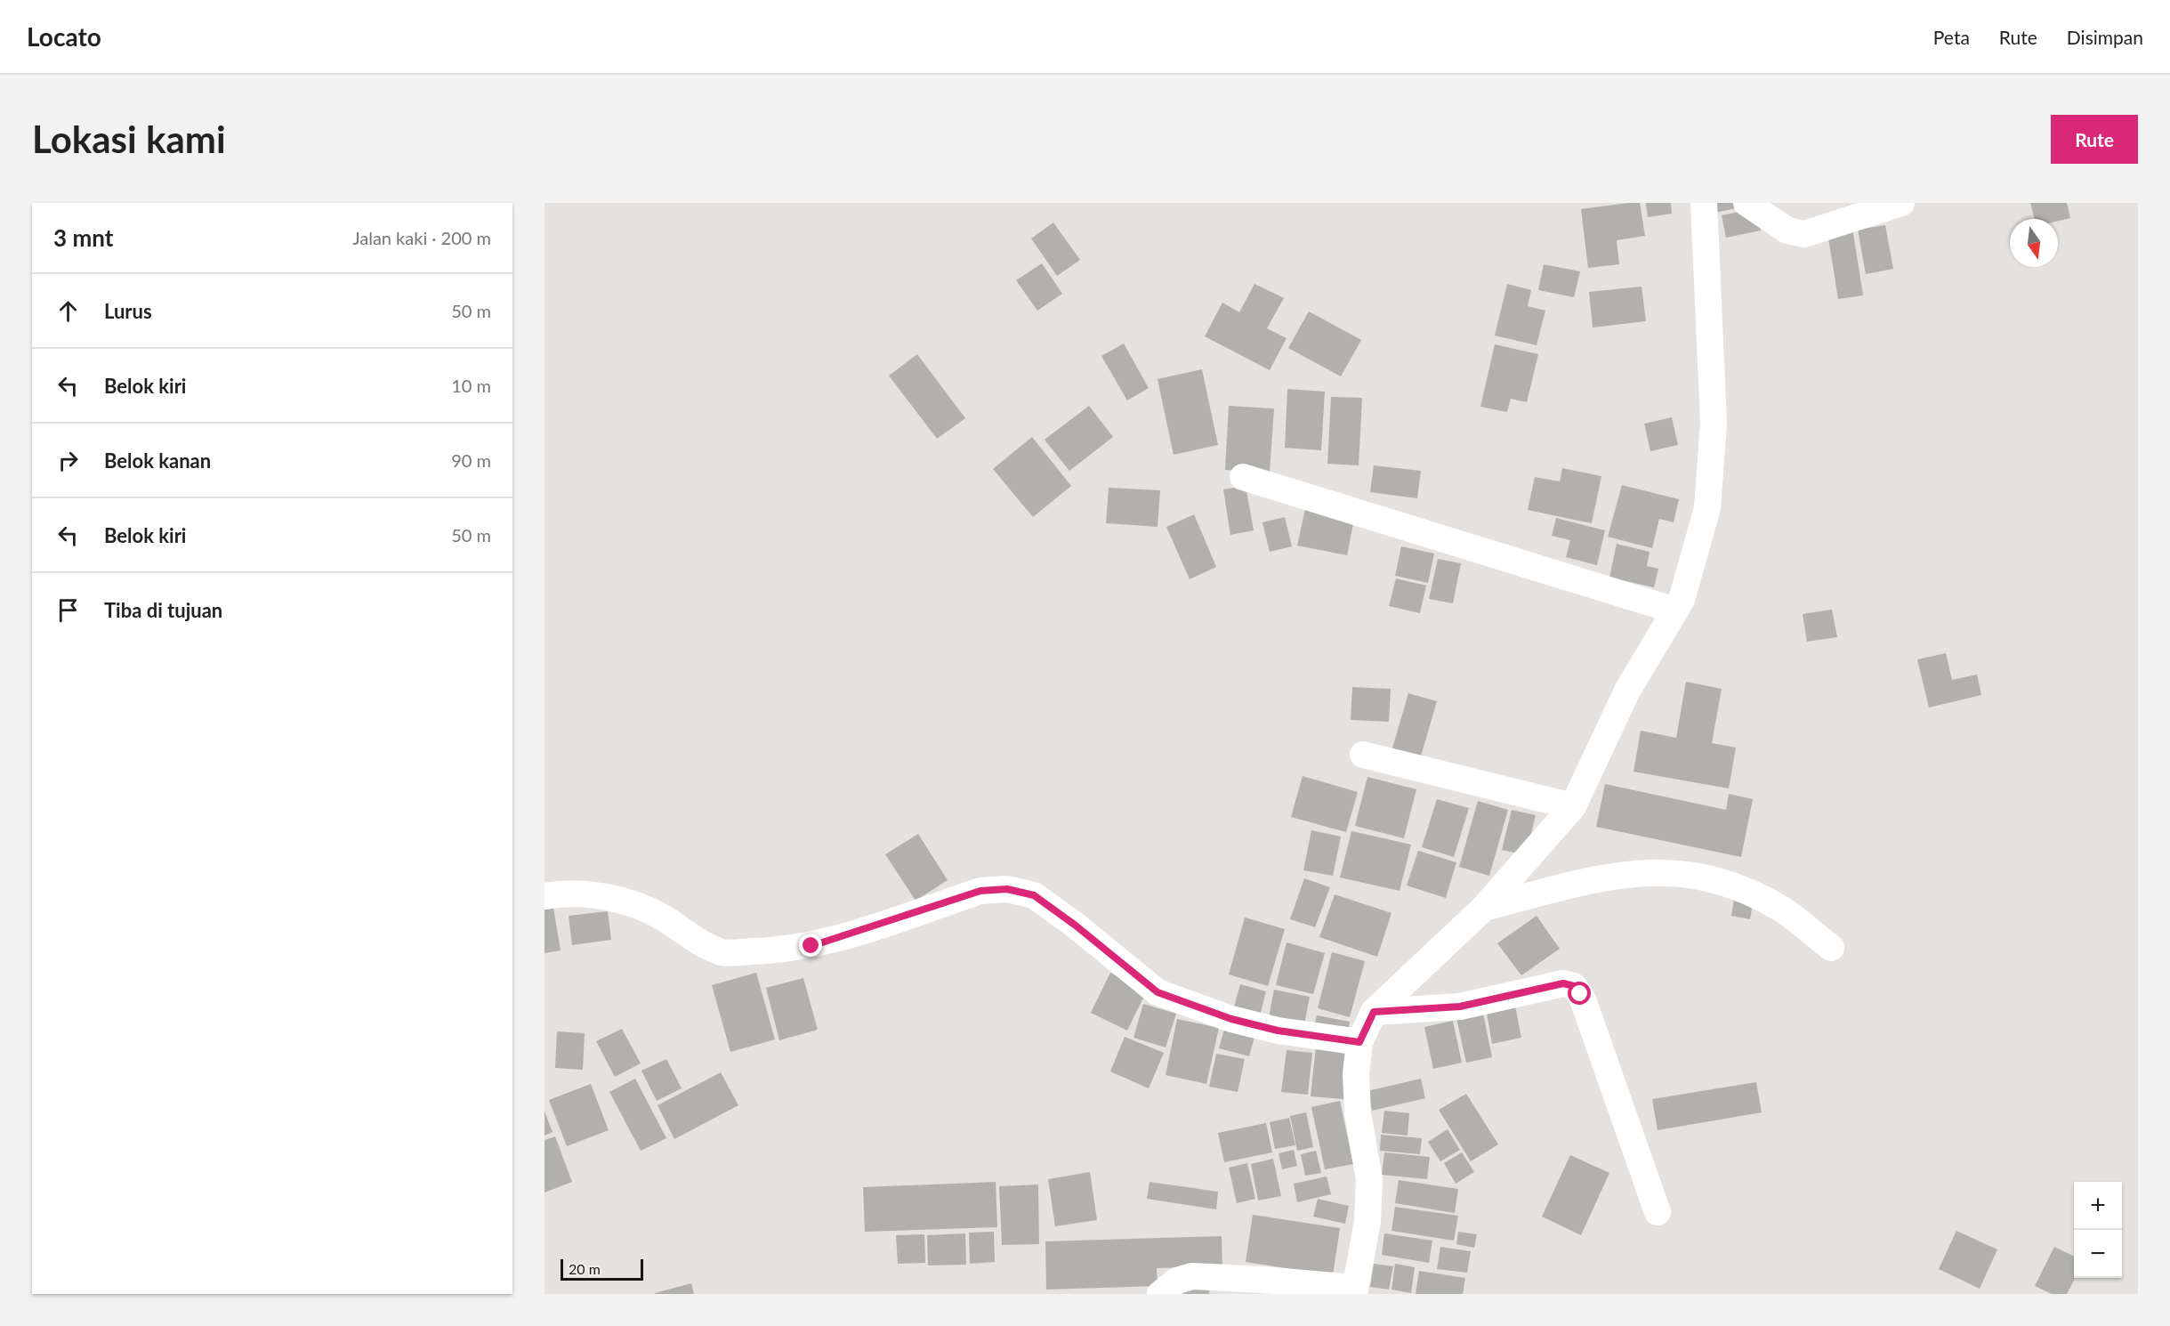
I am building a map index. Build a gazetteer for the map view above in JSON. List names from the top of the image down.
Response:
{
  "scale_bar": "20 m",
  "north": "bottom",
  "page": {
    "header": "Locato",
    "nav": ["Peta", "Rute", "Disimpan"],
    "buttons": "Rute",
    "title": "Lokasi kami",
    "heading": ["3 mnt", "Jalan kaki · 200 m"],
    "list": [
      ["Lurus", "50 m"],
      ["Belok kiri", "10 m"],
      ["Belok kanan", "90 m"],
      ["Belok kiri", "50 m"],
      "Tiba di tujuan"
    ],
    "map_buttons": ["+", "−"],
    "scale": "20 m"
  }
}
